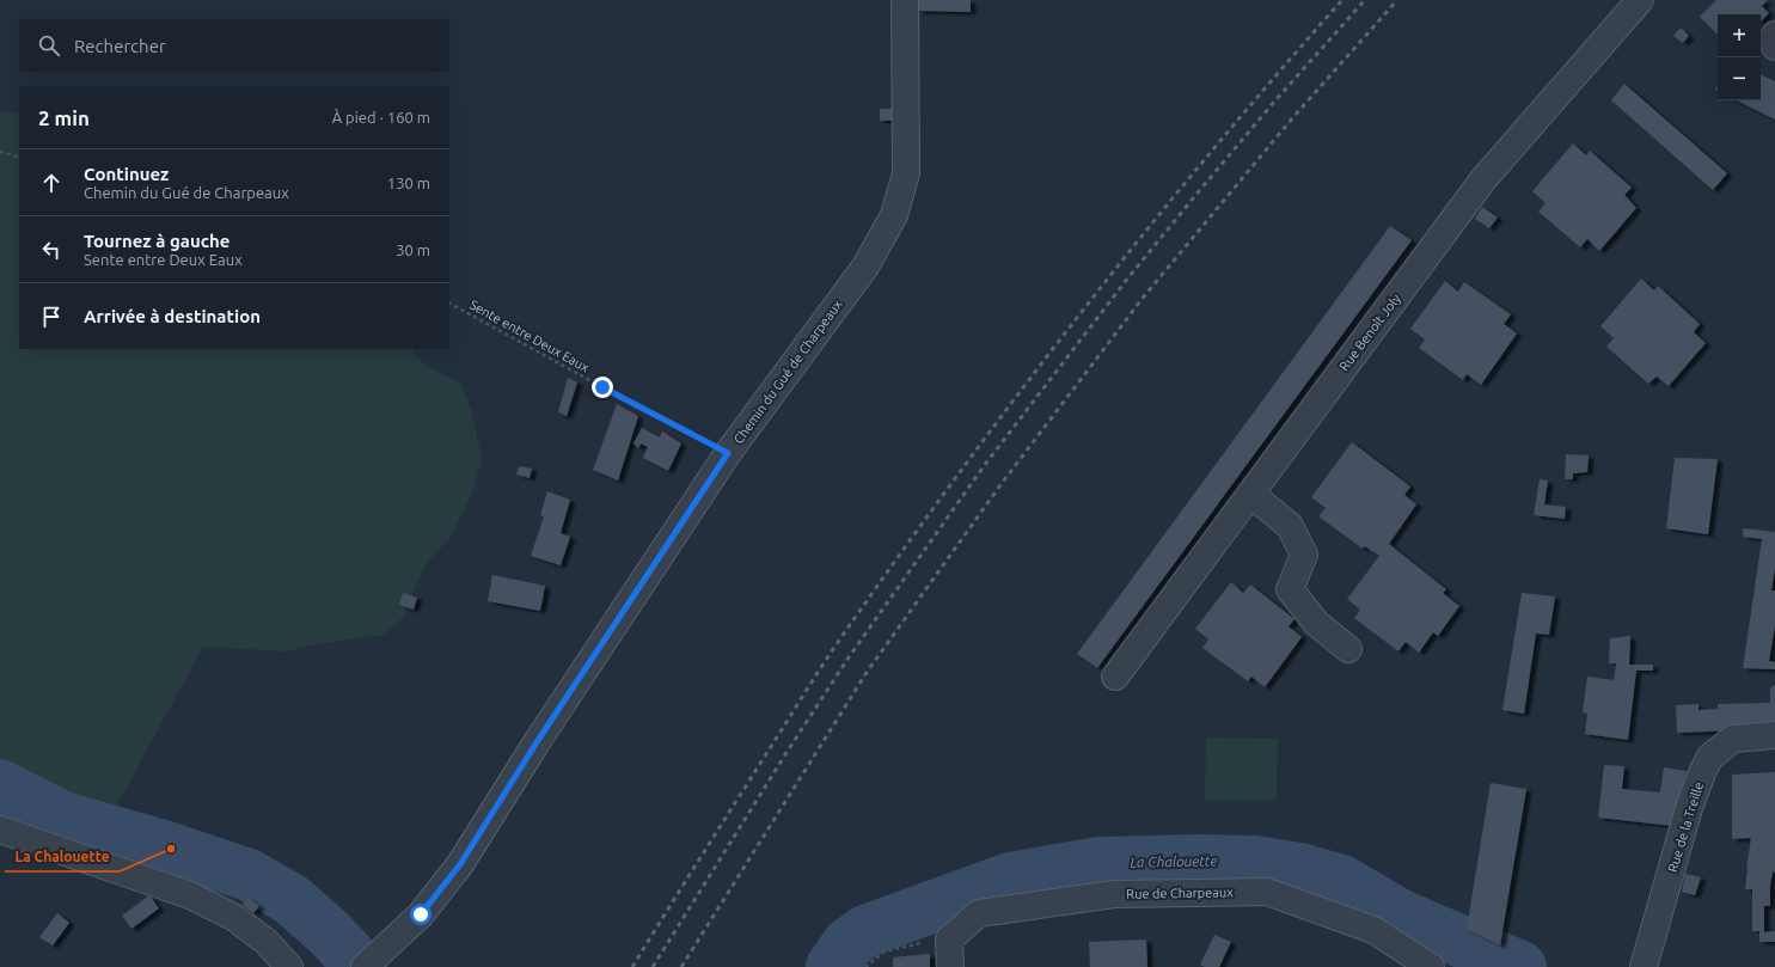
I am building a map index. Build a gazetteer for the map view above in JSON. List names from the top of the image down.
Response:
{
  "streets": {
    "street": [
      "Rue Benoît Joly",
      "Chemin du Gué de Charpeaux",
      "Rue de la Treille",
      "Rue de Charpeaux"
    ],
    "path": ["Sente entre Deux Eaux"]
  },
  "crossings": [
    ["Sente entre Deux Eaux", "Chemin du Gué de Charpeaux"]
  ],
  "water": ["La Chalouette"],
  "places": ["La Chalouette"],
  "page": {
    "map_buttons": ["+", "−"],
    "search": "Rechercher",
    "heading": ["2 min", "À pied · 160 m"],
    "list": [
      ["Continuez", "Chemin du Gué de Charpeaux", "130 m"],
      ["Tournez à gauche", "Sente entre Deux Eaux", "30 m"],
      "Arrivée à destination"
    ]
  }
}
